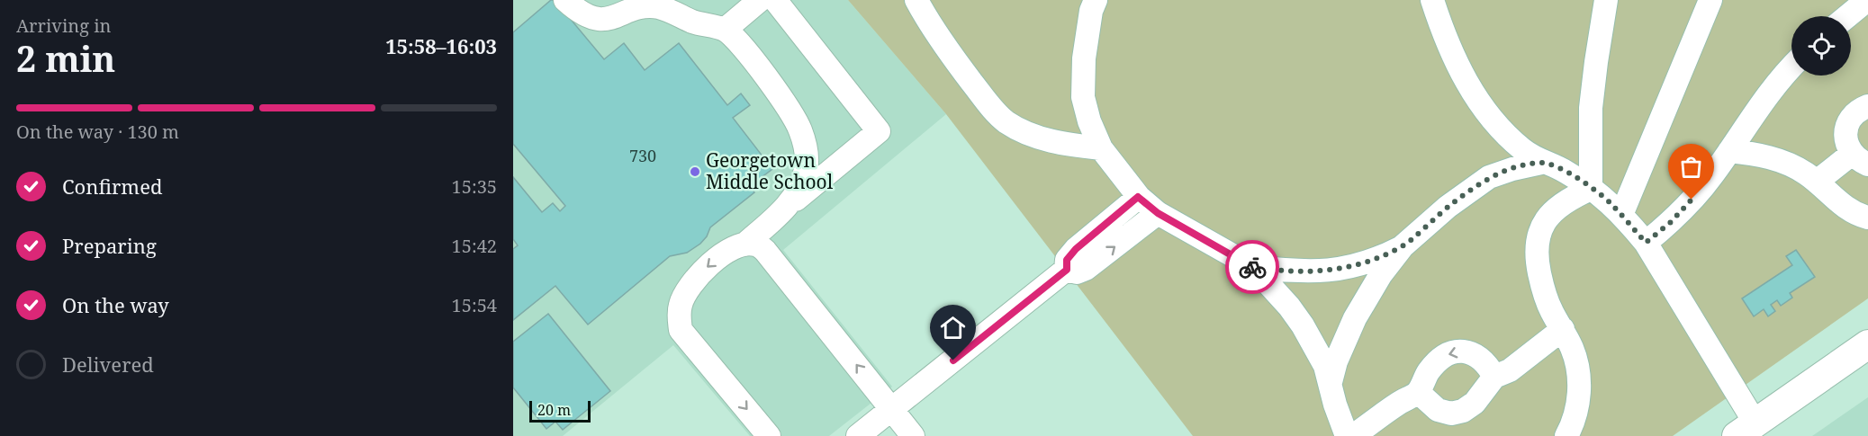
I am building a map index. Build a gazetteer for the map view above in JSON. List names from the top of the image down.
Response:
{
  "places": ["Georgetown Middle School"],
  "house_numbers": ["730"],
  "scale_bar": "20 m",
  "page": {
    "heading": ["2 min", "Arriving in", "15:58–16:03"],
    "bar": "On the way · 130 m",
    "list": [
      ["Confirmed", "15:35"],
      ["Preparing", "15:42"],
      ["On the way", "15:54"],
      "Delivered"
    ],
    "scale": "20 m"
  }
}
